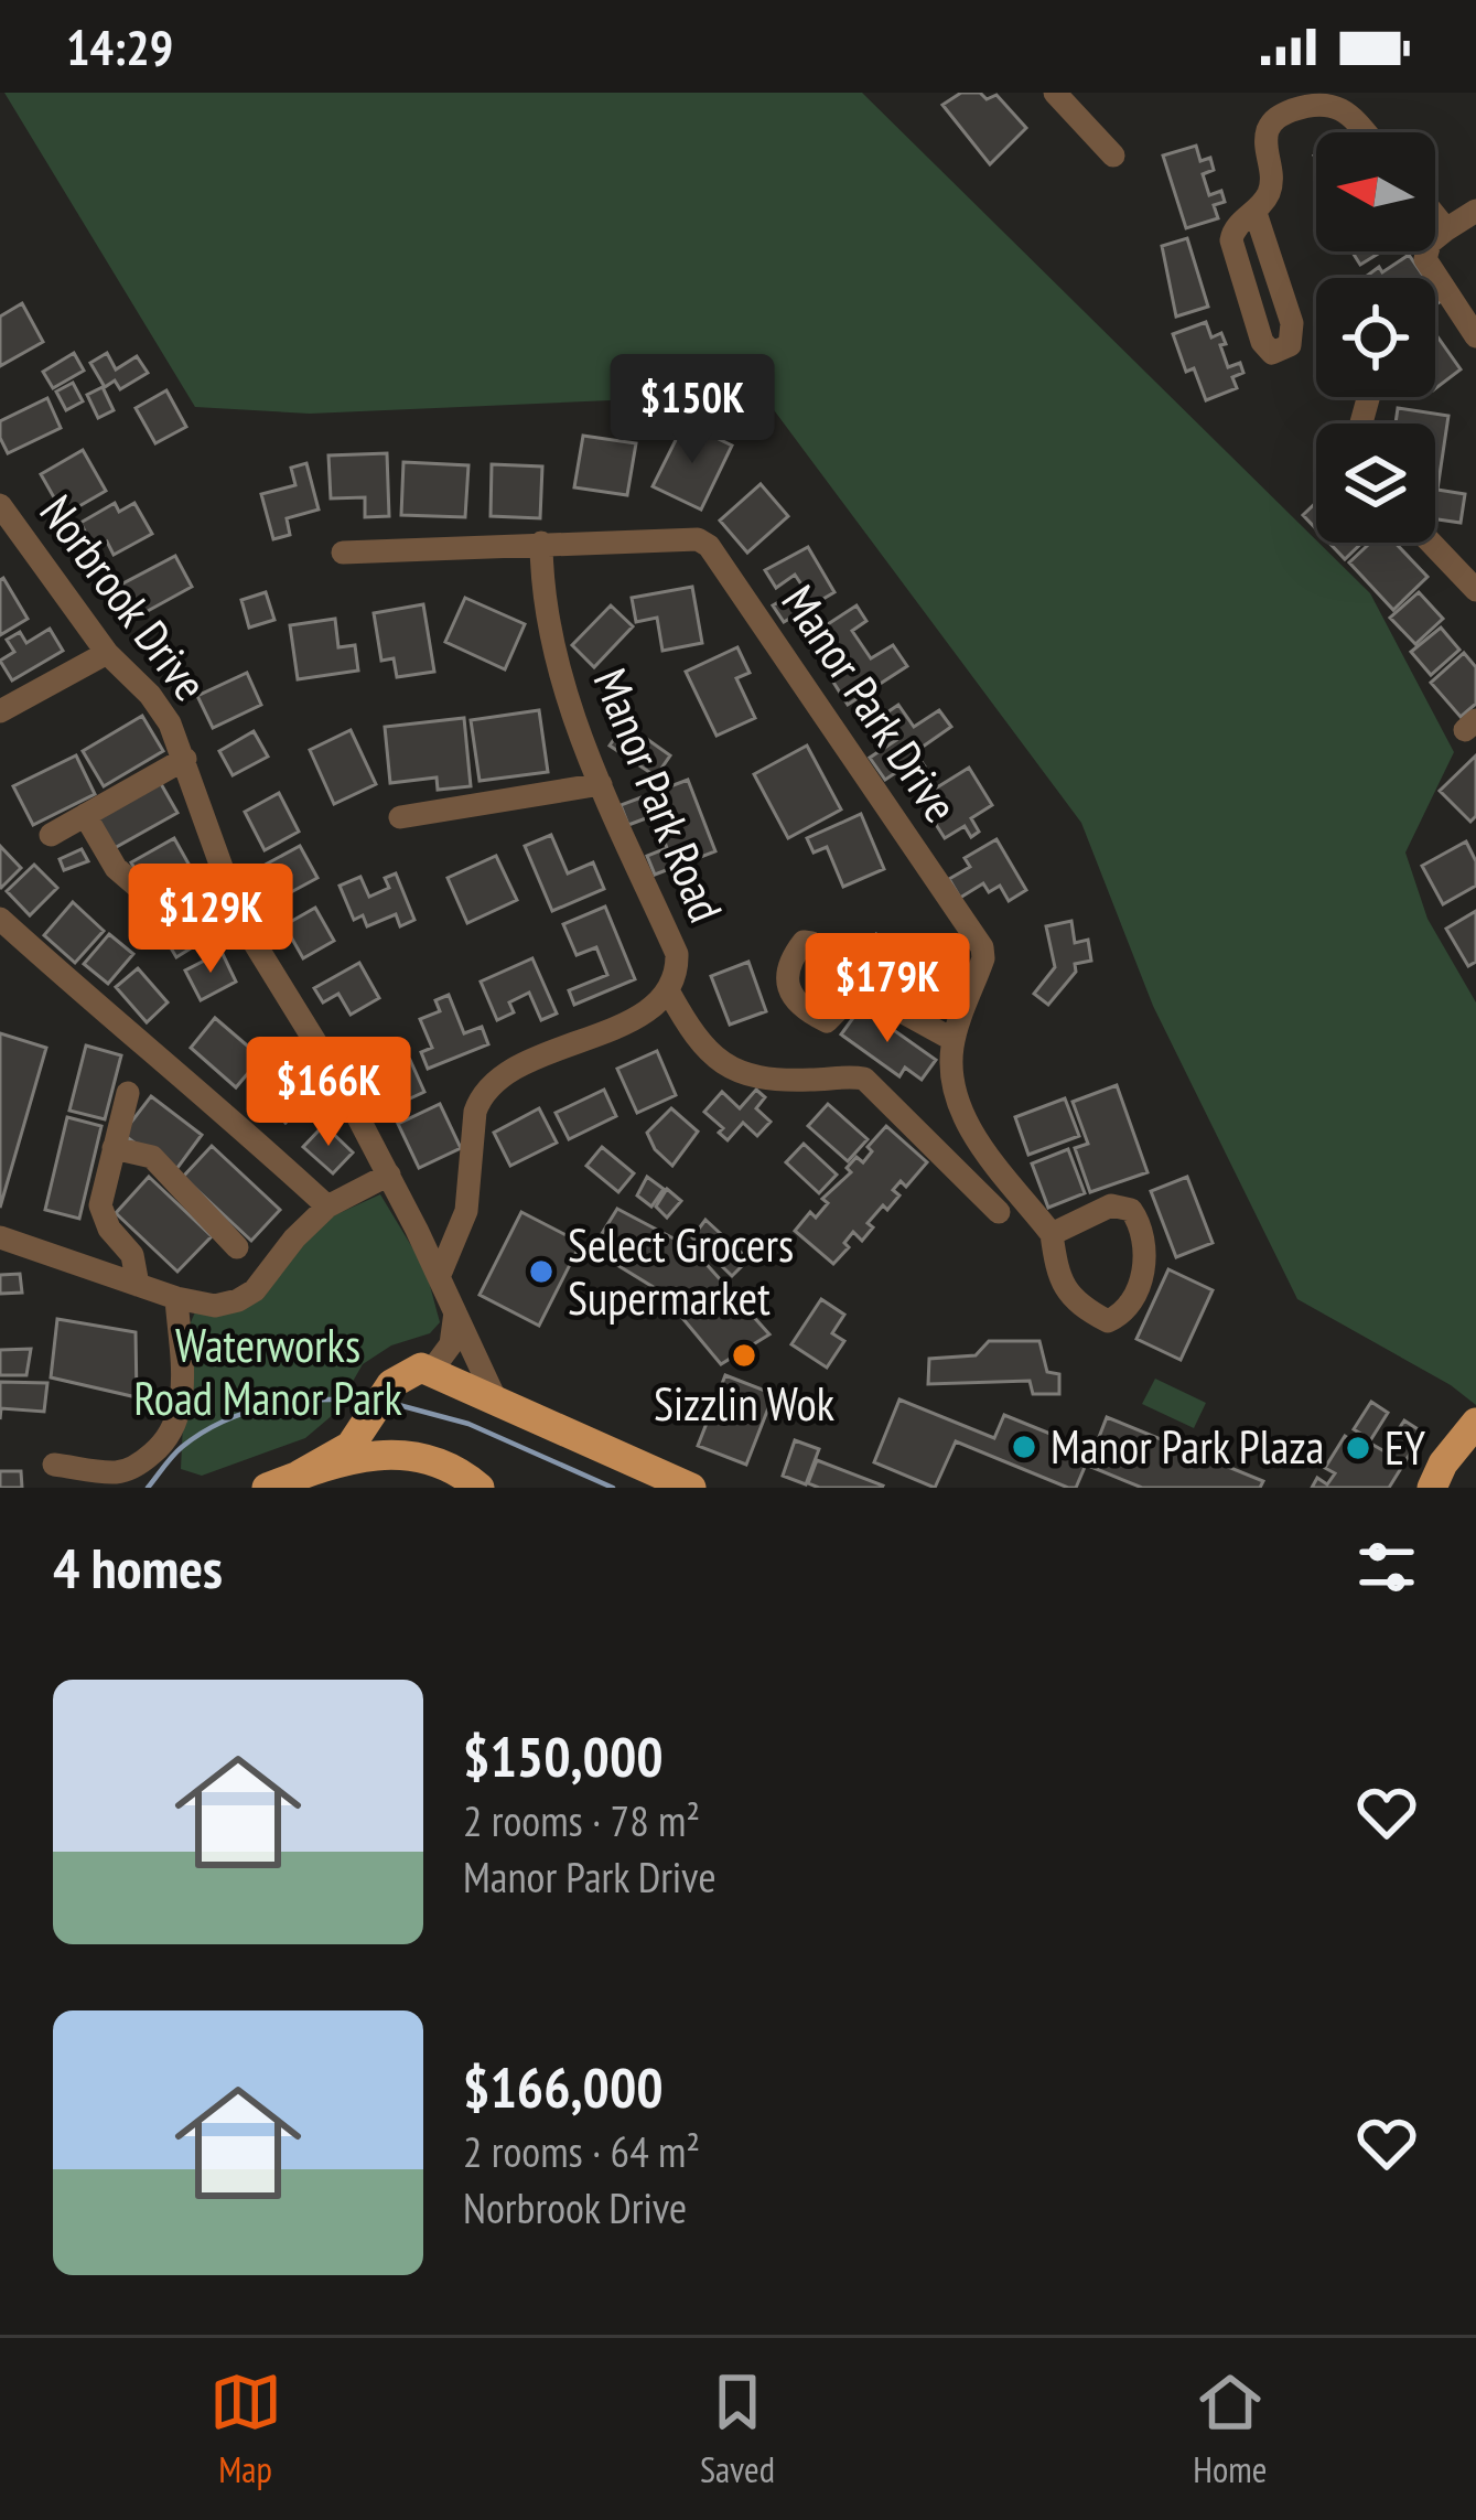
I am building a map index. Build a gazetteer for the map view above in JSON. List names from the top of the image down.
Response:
{
  "streets": {
    "street": ["Norbrook Drive", "Manor Park Drive", "Manor Park Road"]
  },
  "crossings": [
    ["Norbrook Drive", "Manor Park Road"],
    ["Manor Park Drive", "Manor Park Road"]
  ],
  "parks": ["Waterworks Road Manor Park"],
  "places": [
    "Select Grocers Supermarket",
    "Sizzlin Wok",
    "Manor Park Plaza",
    "EY"
  ],
  "north": "left",
  "page": {
    "status": "14:29",
    "price": [
      "$150K",
      "$129K",
      "$179K",
      "$166K"
    ],
    "heading": "4 homes",
    "list": [
      {
        "name": "$150,000",
        "note": "2 rooms · 78 m² · Manor Park Drive"
      },
      {
        "name": "$166,000",
        "note": "2 rooms · 64 m² · Norbrook Drive"
      }
    ],
    "tabs": ["Map", "Saved", "Home"]
  }
}
